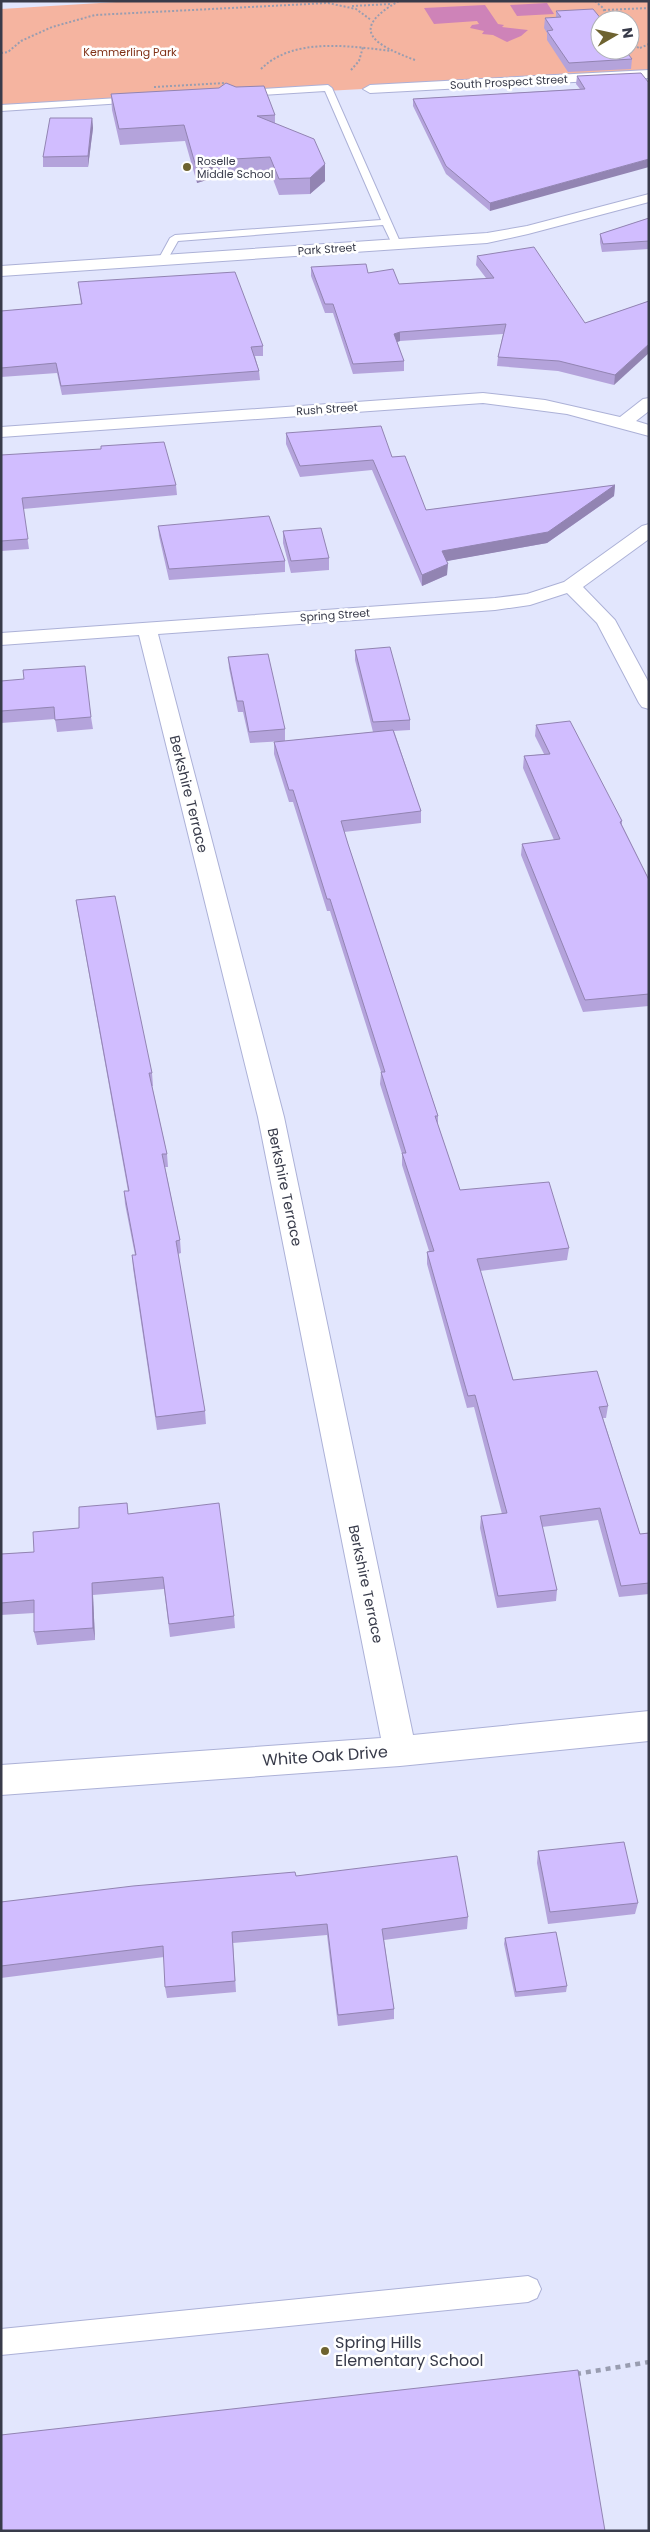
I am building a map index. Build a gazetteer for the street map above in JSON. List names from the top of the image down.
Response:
{
  "streets": {
    "street": [
      "South Prospect Street",
      "Park Street",
      "Rush Street",
      "Spring Street",
      "Berkshire Terrace",
      "White Oak Drive"
    ]
  },
  "crossings": [
    ["Spring Street", "Berkshire Terrace"],
    ["Berkshire Terrace", "White Oak Drive"]
  ],
  "parks": ["Kemmerling Park"],
  "places": ["Roselle Middle School", "Spring Hills Elementary School"],
  "north": "right"
}
